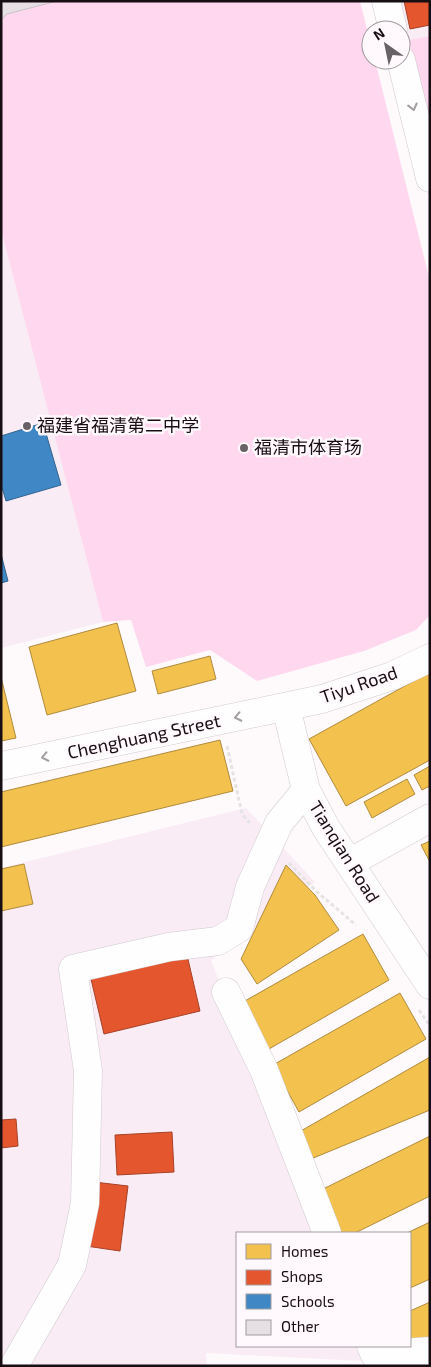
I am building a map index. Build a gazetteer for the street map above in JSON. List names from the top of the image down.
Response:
{
  "streets": {
    "street": ["Tiyu Road", "Chenghuang Street", "Tianqian Road"]
  },
  "crossings": [
    ["Tiyu Road", "Chenghuang Street"],
    ["Tiyu Road", "Tianqian Road"],
    ["Chenghuang Street", "Tianqian Road"]
  ],
  "one_way": ["Chenghuang Street"],
  "places": ["福建省福清第二中学", "福清市体育场"],
  "legend": [
    "Homes",
    "Shops",
    "Schools",
    "Other"
  ],
  "north": "top left"
}
